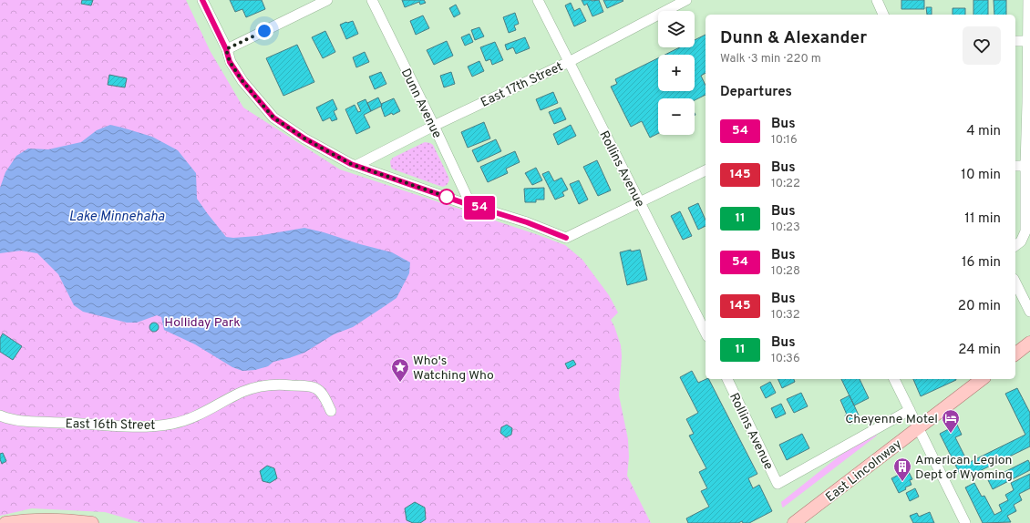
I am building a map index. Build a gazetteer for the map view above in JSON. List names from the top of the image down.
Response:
{
  "streets": {
    "main road": ["East Lincolnway"],
    "street": [
      "East 17th Street",
      "Dunn Avenue",
      "Rollins Avenue",
      "East 16th Street"
    ]
  },
  "crossings": [
    ["East 17th Street", "Dunn Avenue"],
    ["East 17th Street", "Rollins Avenue"]
  ],
  "water": ["Lake Minnehaha"],
  "parks": ["Holliday Park"],
  "places": {
    "place": ["Who's Watching Who"],
    "hotel": ["Cheyenne Motel"],
    "building": ["American Legion Dept of Wyoming"]
  },
  "lines": ["bus line 54"],
  "page": {
    "on_map": "54",
    "map_buttons": ["+", "−"],
    "heading": [
      ["Dunn & Alexander", "Walk · 3 min · 220 m"],
      "Departures"
    ],
    "list": [
      {
        "mark": "54",
        "name": "Bus",
        "note": "10:16",
        "value": "4 min"
      },
      {
        "mark": "145",
        "name": "Bus",
        "note": "10:22",
        "value": "10 min"
      },
      {
        "mark": "11",
        "name": "Bus",
        "note": "10:23",
        "value": "11 min"
      },
      {
        "mark": "54",
        "name": "Bus",
        "note": "10:28",
        "value": "16 min"
      },
      {
        "mark": "145",
        "name": "Bus",
        "note": "10:32",
        "value": "20 min"
      },
      {
        "mark": "11",
        "name": "Bus",
        "note": "10:36",
        "value": "24 min"
      }
    ]
  }
}
